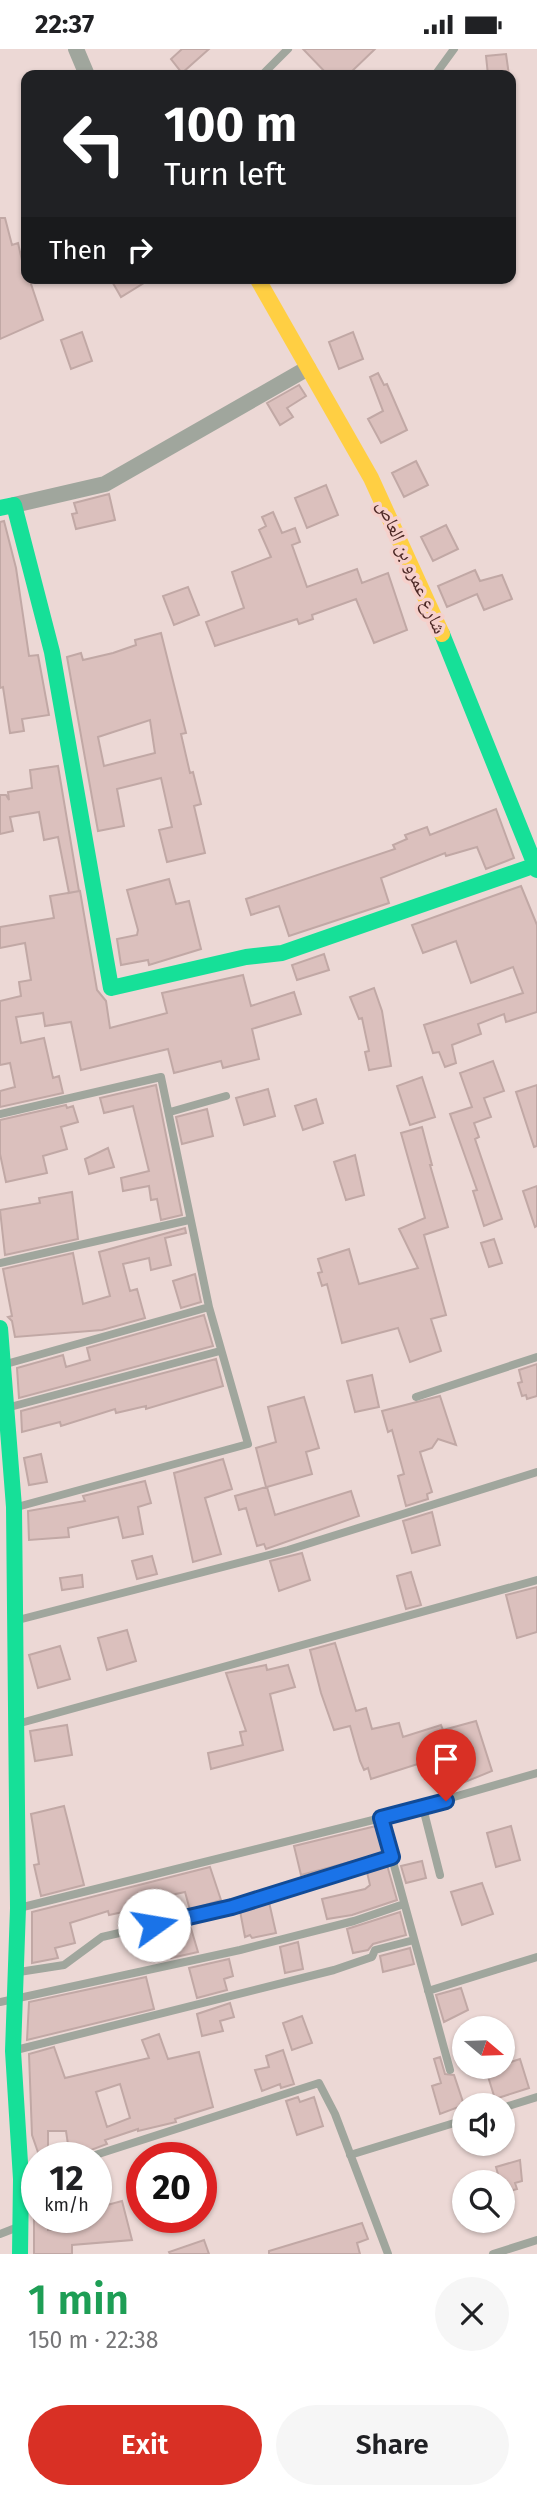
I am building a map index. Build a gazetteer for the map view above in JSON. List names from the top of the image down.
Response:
{
  "streets": {
    "street": ["شارع عمرو بن العاص"]
  },
  "north": "right",
  "page": {
    "status": "22:37",
    "turn": ["100 m", "Turn left"],
    "then": "Then",
    "speed": "12 km/h",
    "limit": "20",
    "heading": ["1 min", "150 m · 22:38"],
    "buttons": ["Exit", "Share"]
  }
}
